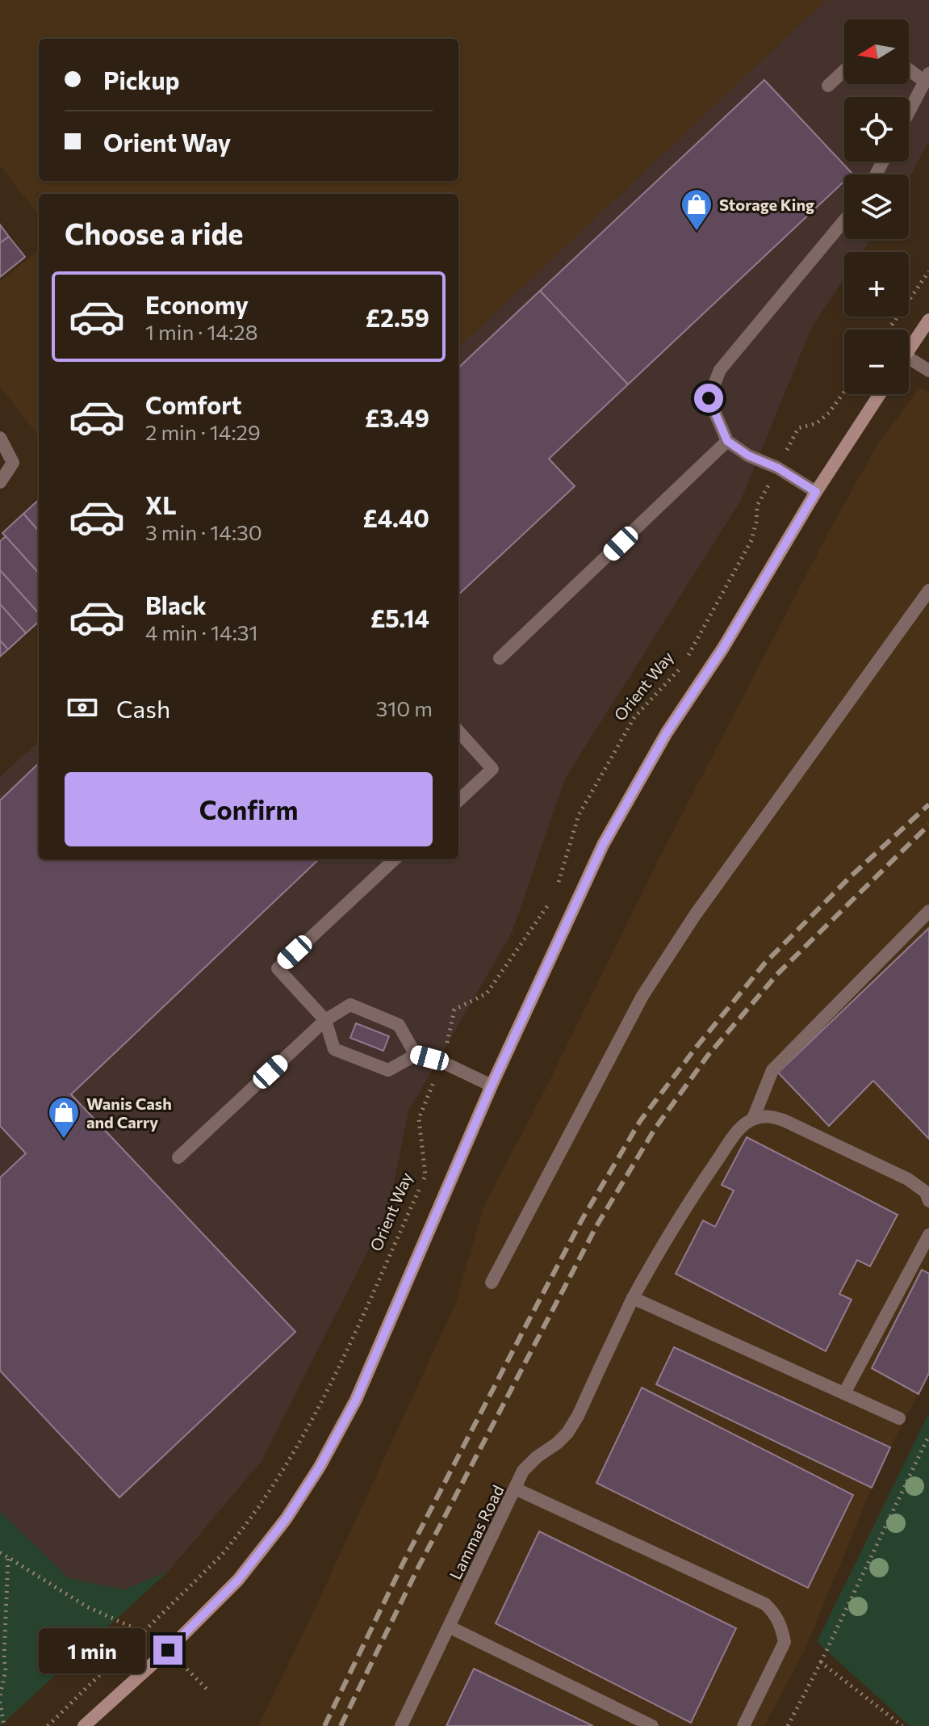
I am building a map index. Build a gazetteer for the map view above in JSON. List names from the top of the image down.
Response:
{
  "streets": {
    "street": ["Lammas Road"],
    "path": ["Orient Way"]
  },
  "places": {
    "shop": ["Storage King", "Wanis Cash and Carry"]
  },
  "north": "left",
  "page": {
    "map_buttons": ["+", "−"],
    "banner": ["Pickup", "Orient Way"],
    "heading": "Choose a ride",
    "list": [
      {
        "name": "Economy",
        "note": "1 min · 14:28",
        "value": "£2.59"
      },
      {
        "name": "Comfort",
        "note": "2 min · 14:29",
        "value": "£3.49"
      },
      {
        "name": "XL",
        "note": "3 min · 14:30",
        "value": "£4.40"
      },
      {
        "name": "Black",
        "note": "4 min · 14:31",
        "value": "£5.14"
      }
    ],
    "pay": ["Cash", "310 m"],
    "buttons": "Confirm",
    "bubble": "1 min"
  }
}
